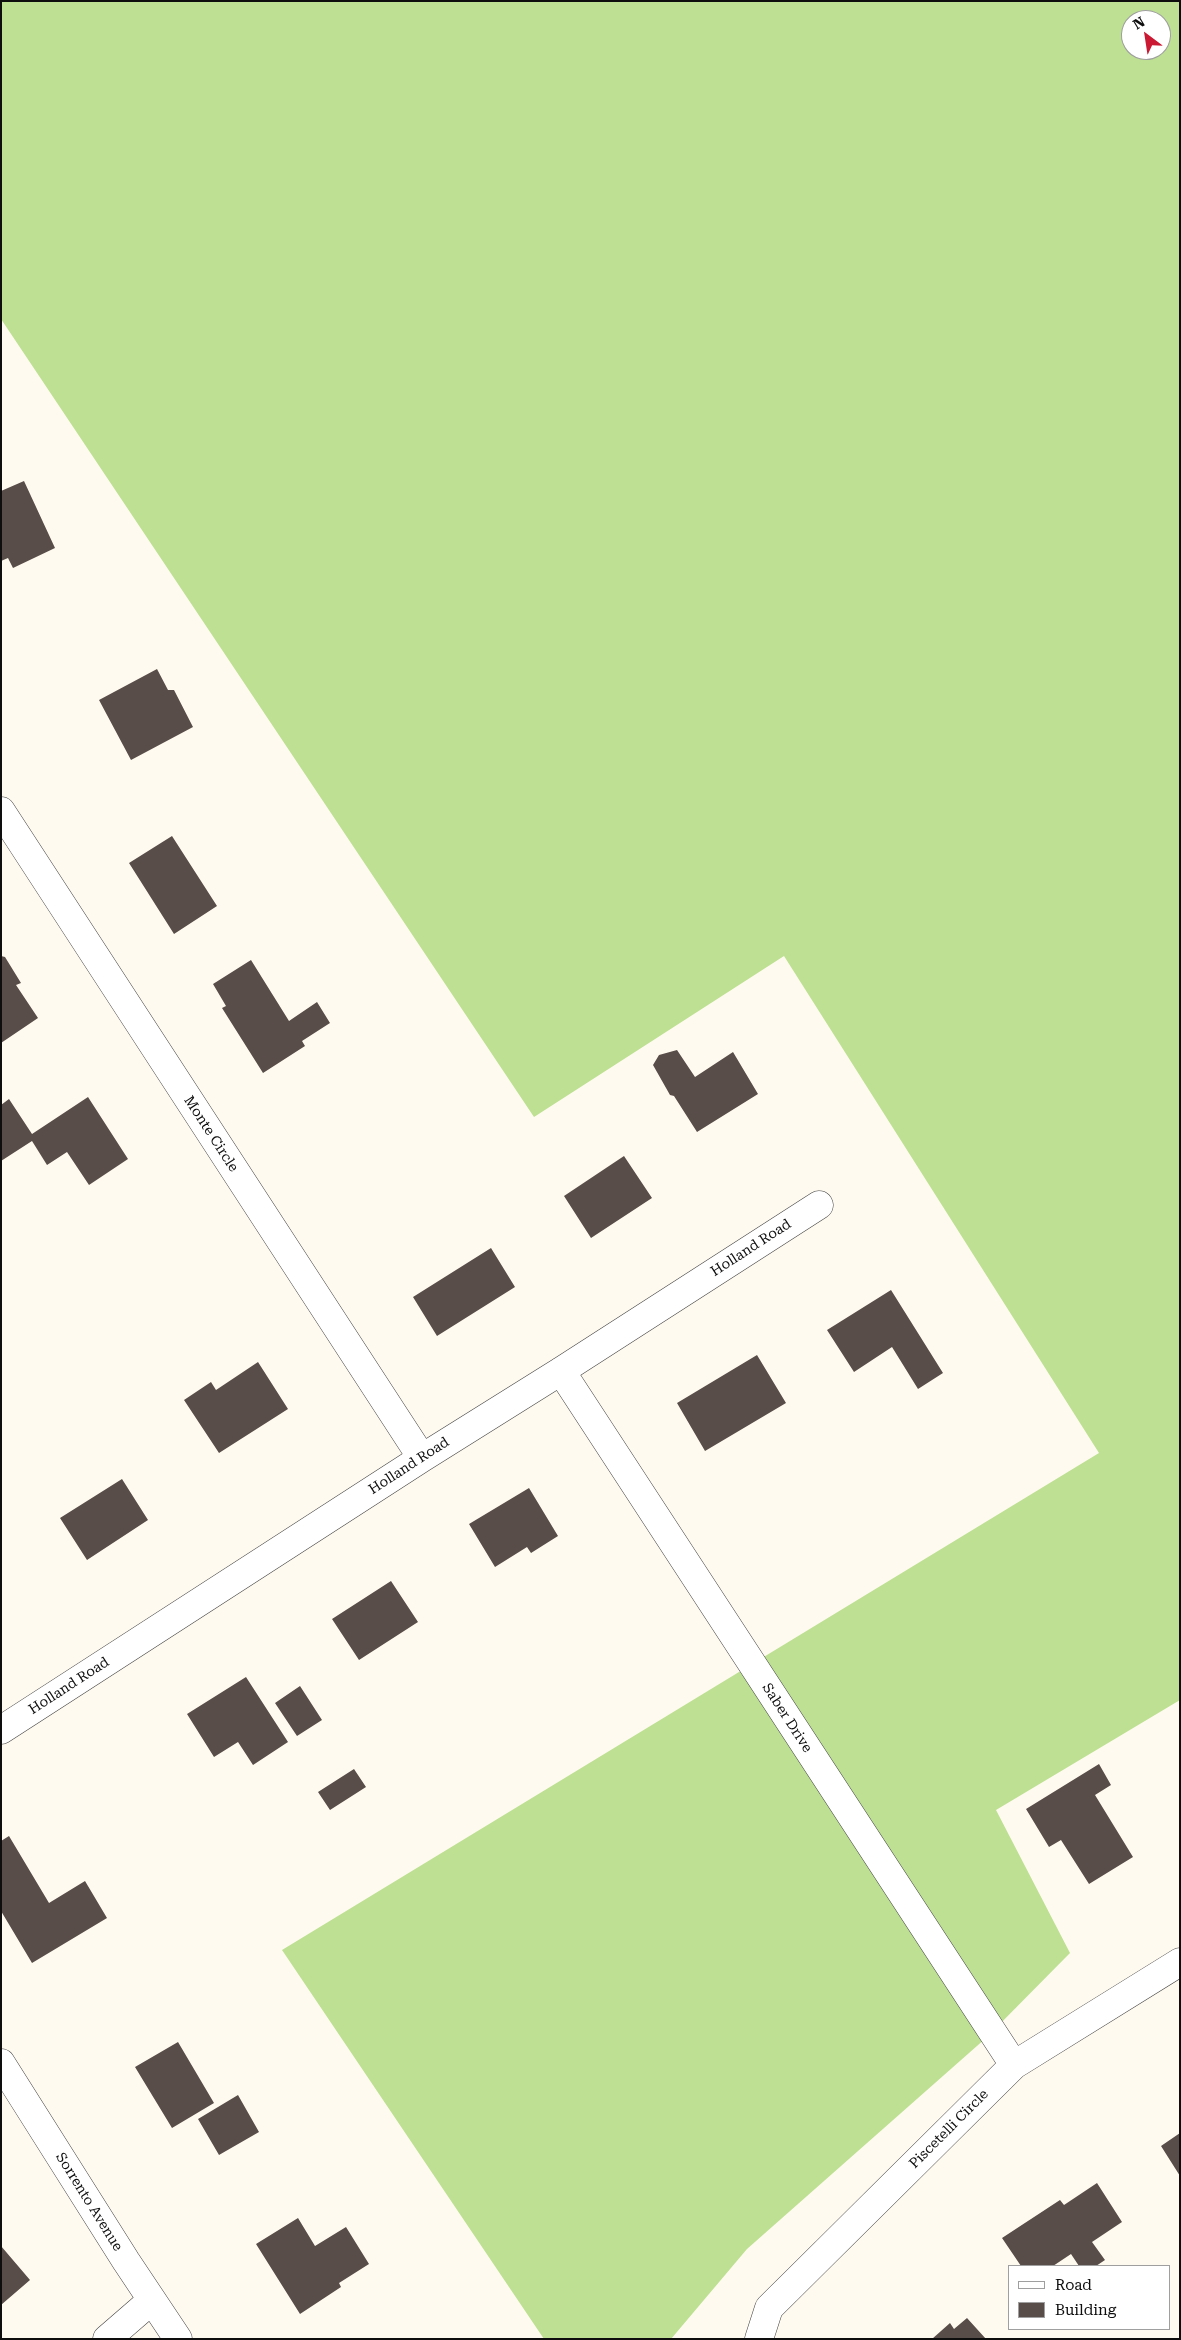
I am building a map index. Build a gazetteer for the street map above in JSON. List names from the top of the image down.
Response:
{
  "streets": {
    "street": [
      "Monte Circle",
      "Holland Road",
      "Saber Drive",
      "Piscetelli Circle",
      "Sorrento Avenue"
    ]
  },
  "crossings": [
    ["Monte Circle", "Holland Road"],
    ["Holland Road", "Saber Drive"],
    ["Saber Drive", "Piscetelli Circle"]
  ],
  "legend": ["Road", "Building"],
  "north": "top left"
}
